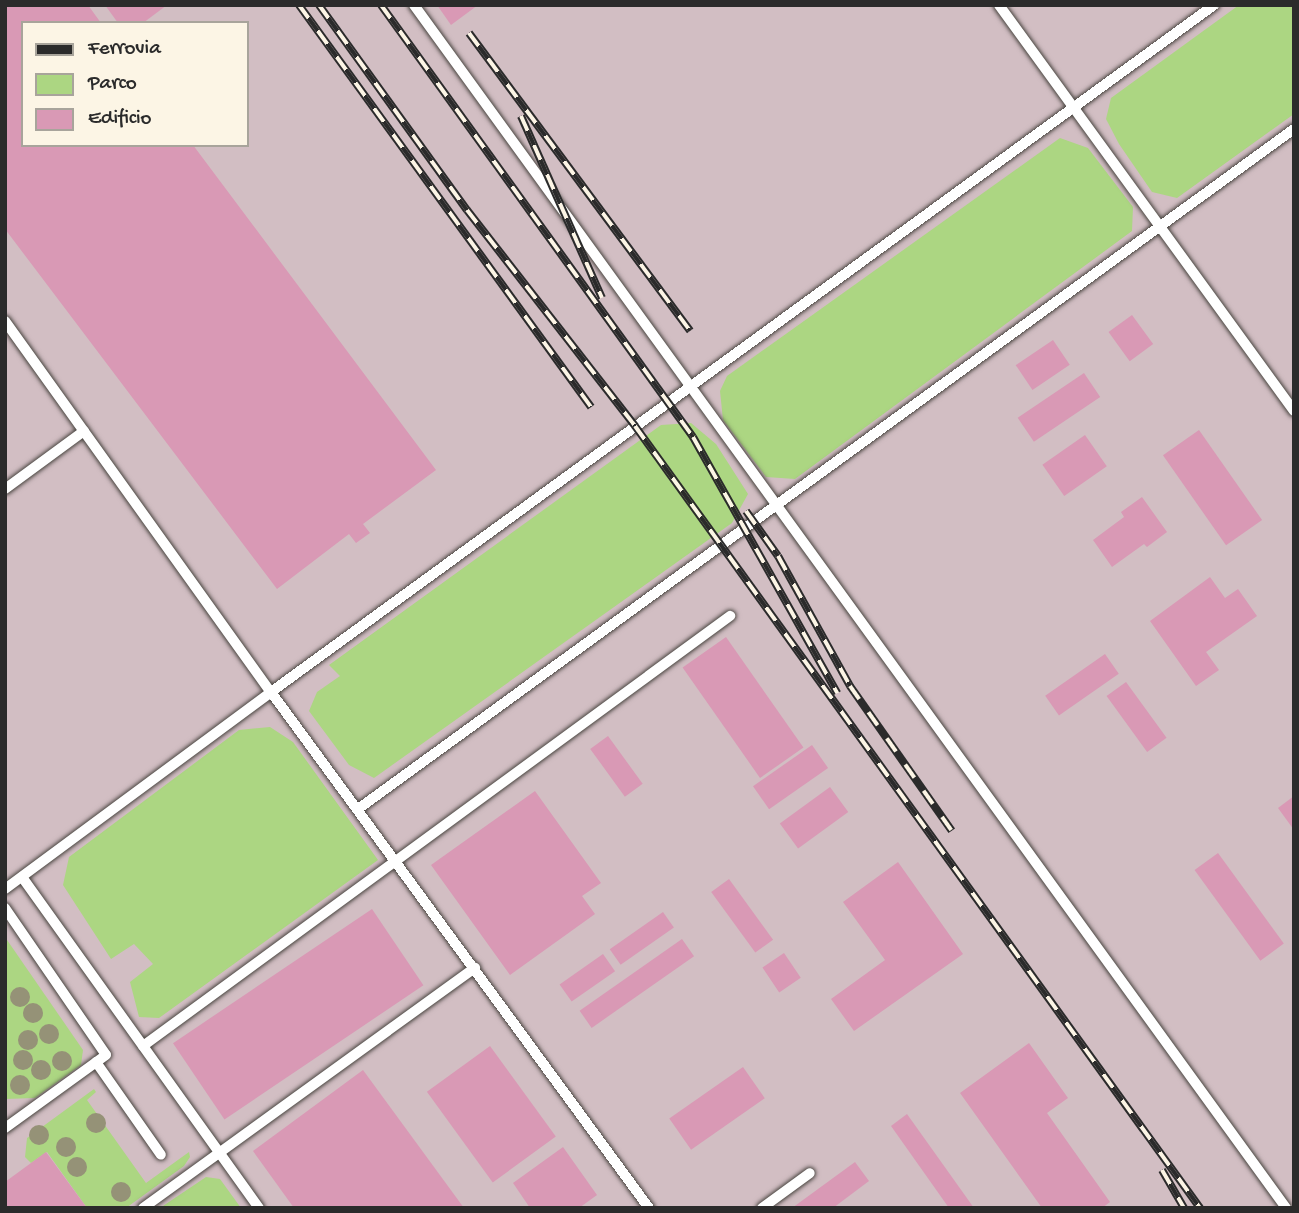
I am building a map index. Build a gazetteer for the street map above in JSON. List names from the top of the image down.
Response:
{
  "legend": ["Ferrovia", "Parco", "Edificio"]
}
